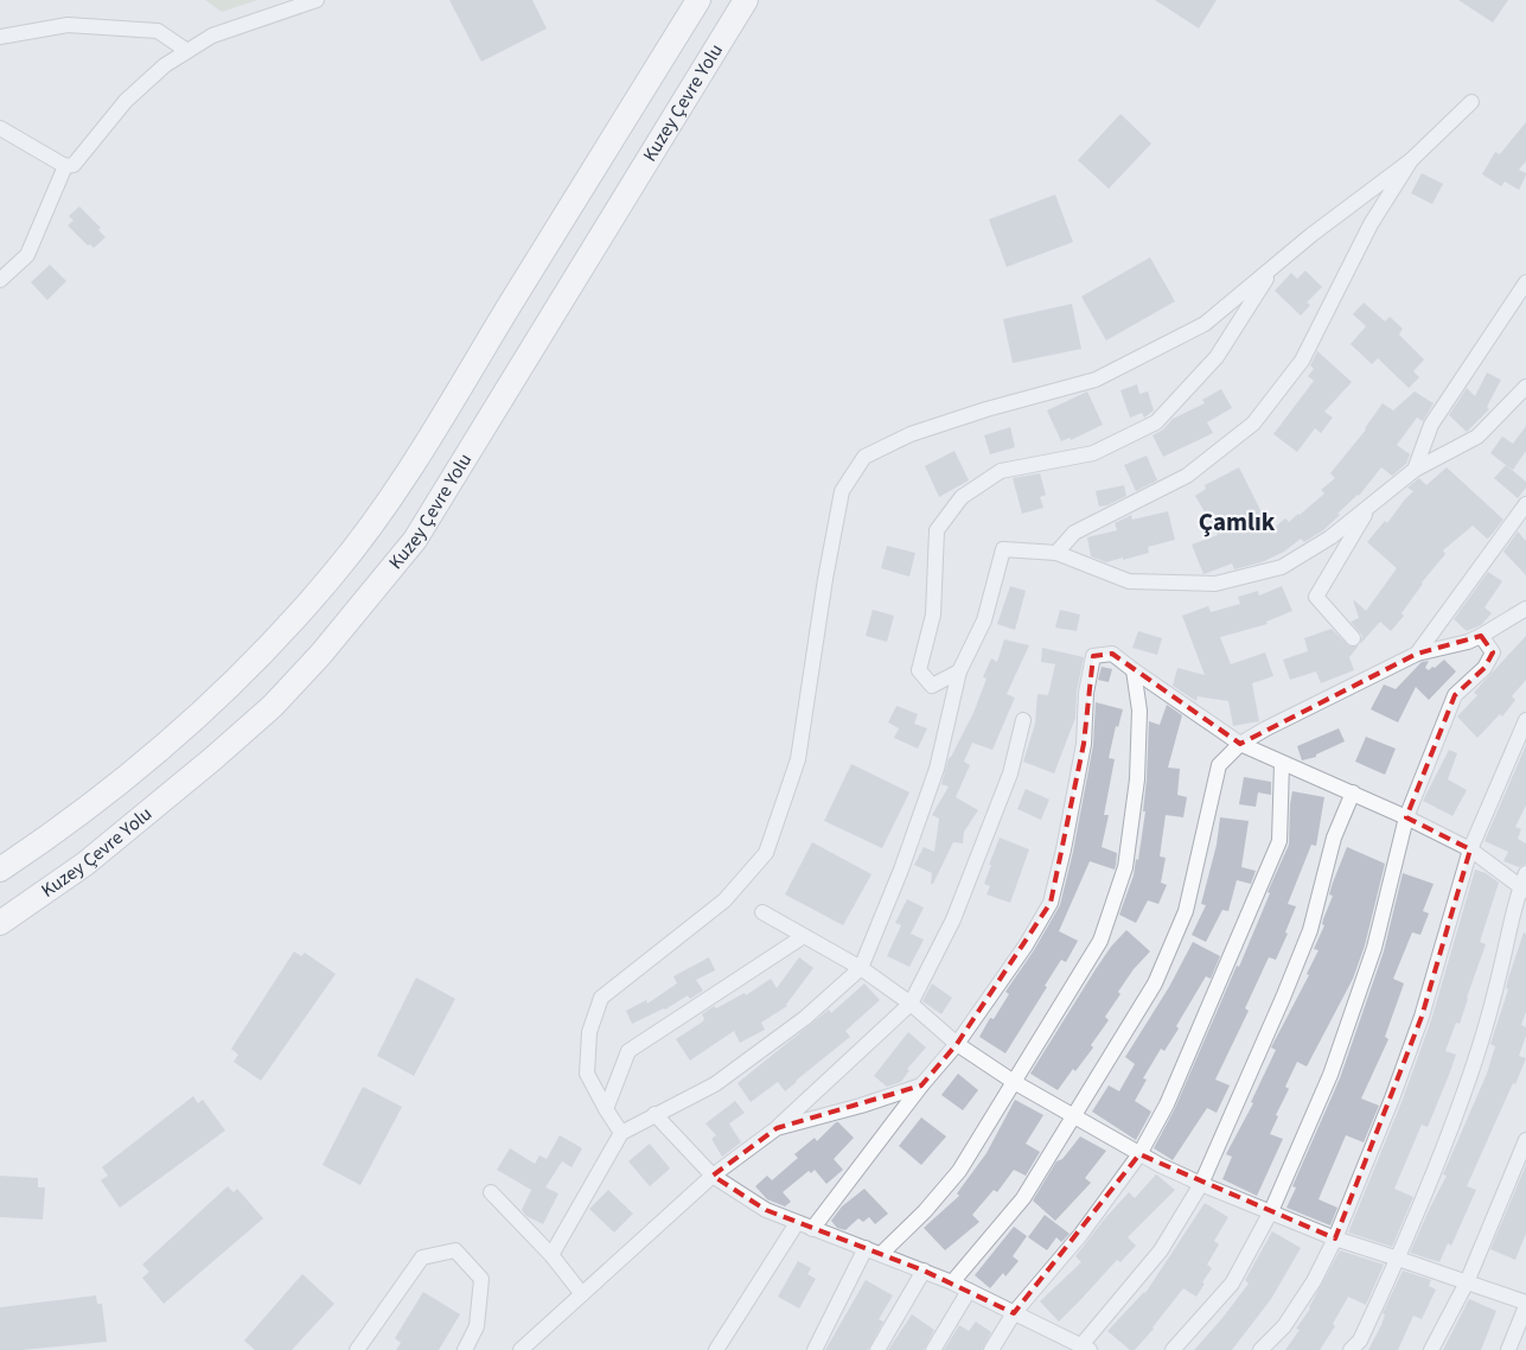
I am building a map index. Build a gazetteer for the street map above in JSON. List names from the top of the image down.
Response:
{
  "streets": {
    "main road": ["Kuzey Çevre Yolu"]
  },
  "districts": ["Çamlık"]
}
